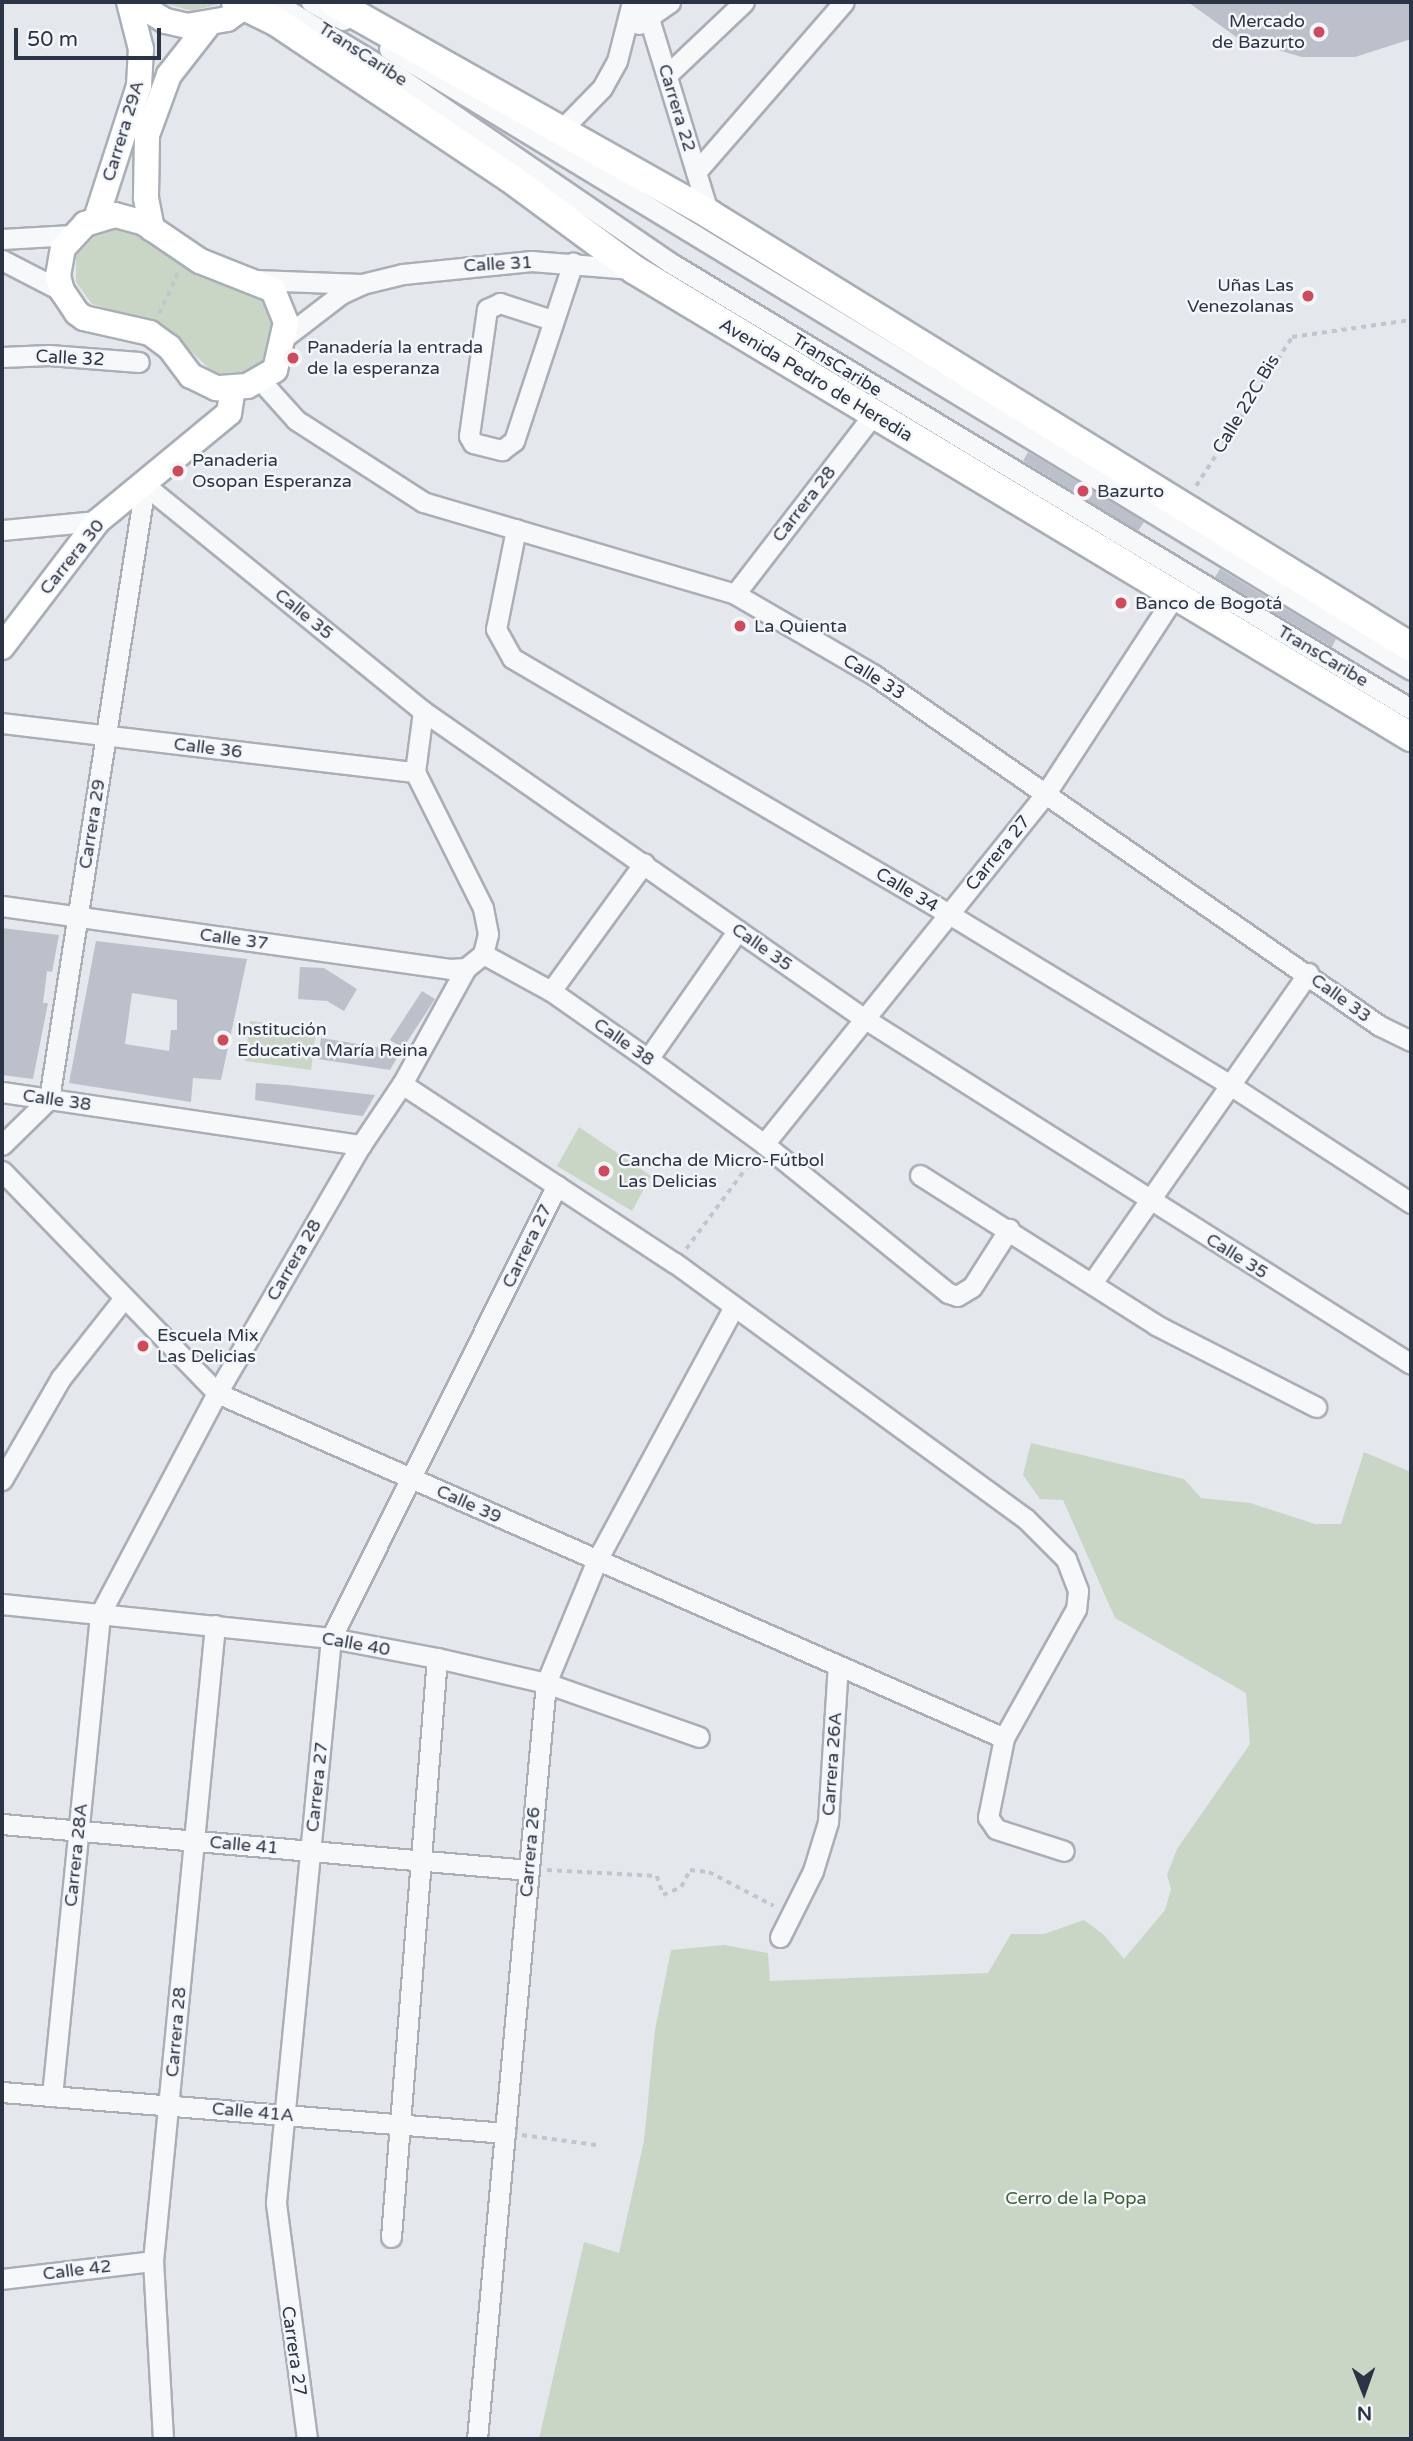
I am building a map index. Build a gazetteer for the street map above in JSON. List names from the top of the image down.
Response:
{
  "streets": {
    "highway": ["Avenida Pedro de Heredia"],
    "main road": ["Carrera 29A", "Carrera 30"],
    "street": [
      "TransCaribe",
      "Carrera 22",
      "Calle 31",
      "Calle 32",
      "Carrera 28",
      "Calle 35",
      "Calle 33",
      "Calle 36",
      "Carrera 29",
      "Carrera 27",
      "Calle 34",
      "Calle 37",
      "Calle 38",
      "Calle 39",
      "Calle 40",
      "Carrera 26A",
      "Calle 41",
      "Carrera 26",
      "Carrera 28A",
      "Calle 41A",
      "Calle 42"
    ],
    "path": ["Calle 22C Bis"]
  },
  "crossings": [
    ["Carrera 29A", "Avenida Pedro de Heredia"],
    ["Calle 31", "Avenida Pedro de Heredia"],
    ["Calle 31", "Carrera 30"],
    ["Calle 31", "Calle 33"],
    ["Avenida Pedro de Heredia", "Carrera 28"],
    ["Avenida Pedro de Heredia", "Carrera 27"],
    ["Carrera 28", "Calle 33"],
    ["Carrera 28", "Calle 37"],
    ["Carrera 28", "Calle 38"],
    ["Carrera 28", "Calle 39"],
    ["Carrera 28", "Calle 40"],
    ["Carrera 28", "Calle 41"],
    ["Carrera 28", "Carrera 28A"],
    ["Carrera 28", "Calle 41A"],
    ["Carrera 28", "Calle 42"],
    ["Carrera 30", "Calle 35"],
    ["Carrera 30", "Calle 33"],
    ["Carrera 30", "Carrera 29"],
    ["Calle 35", "Carrera 29"],
    ["Calle 35", "Carrera 27"],
    ["Calle 33", "Carrera 27"],
    ["Calle 33", "Calle 34"],
    ["Calle 36", "Carrera 29"],
    ["Carrera 29", "Calle 37"],
    ["Carrera 29", "Calle 38"],
    ["Carrera 27", "Calle 34"],
    ["Carrera 27", "Calle 38"],
    ["Carrera 27", "Calle 39"],
    ["Carrera 27", "Calle 40"],
    ["Carrera 27", "Calle 41"],
    ["Carrera 27", "Calle 41A"],
    ["Calle 39", "Carrera 26A"],
    ["Calle 39", "Carrera 26"],
    ["Calle 40", "Carrera 26"],
    ["Calle 40", "Carrera 28A"],
    ["Calle 41", "Carrera 26"],
    ["Calle 41", "Carrera 28A"],
    ["Carrera 26", "Calle 41A"],
    ["Carrera 28A", "Calle 41A"]
  ],
  "parks": ["Cerro de la Popa"],
  "places": [
    "Mercado de Bazurto",
    "Uñas Las Venezolanas",
    "Panadería la entrada de la esperanza",
    "Panaderia Osopan Esperanza",
    "Bazurto",
    "Banco de Bogotá",
    "La Quienta",
    "Institución Educativa María Reina",
    "Cancha de Micro-Fútbol Las Delicias",
    "Escuela Mix Las Delicias"
  ],
  "scale_bar": "50 m",
  "north": "bottom"
}
